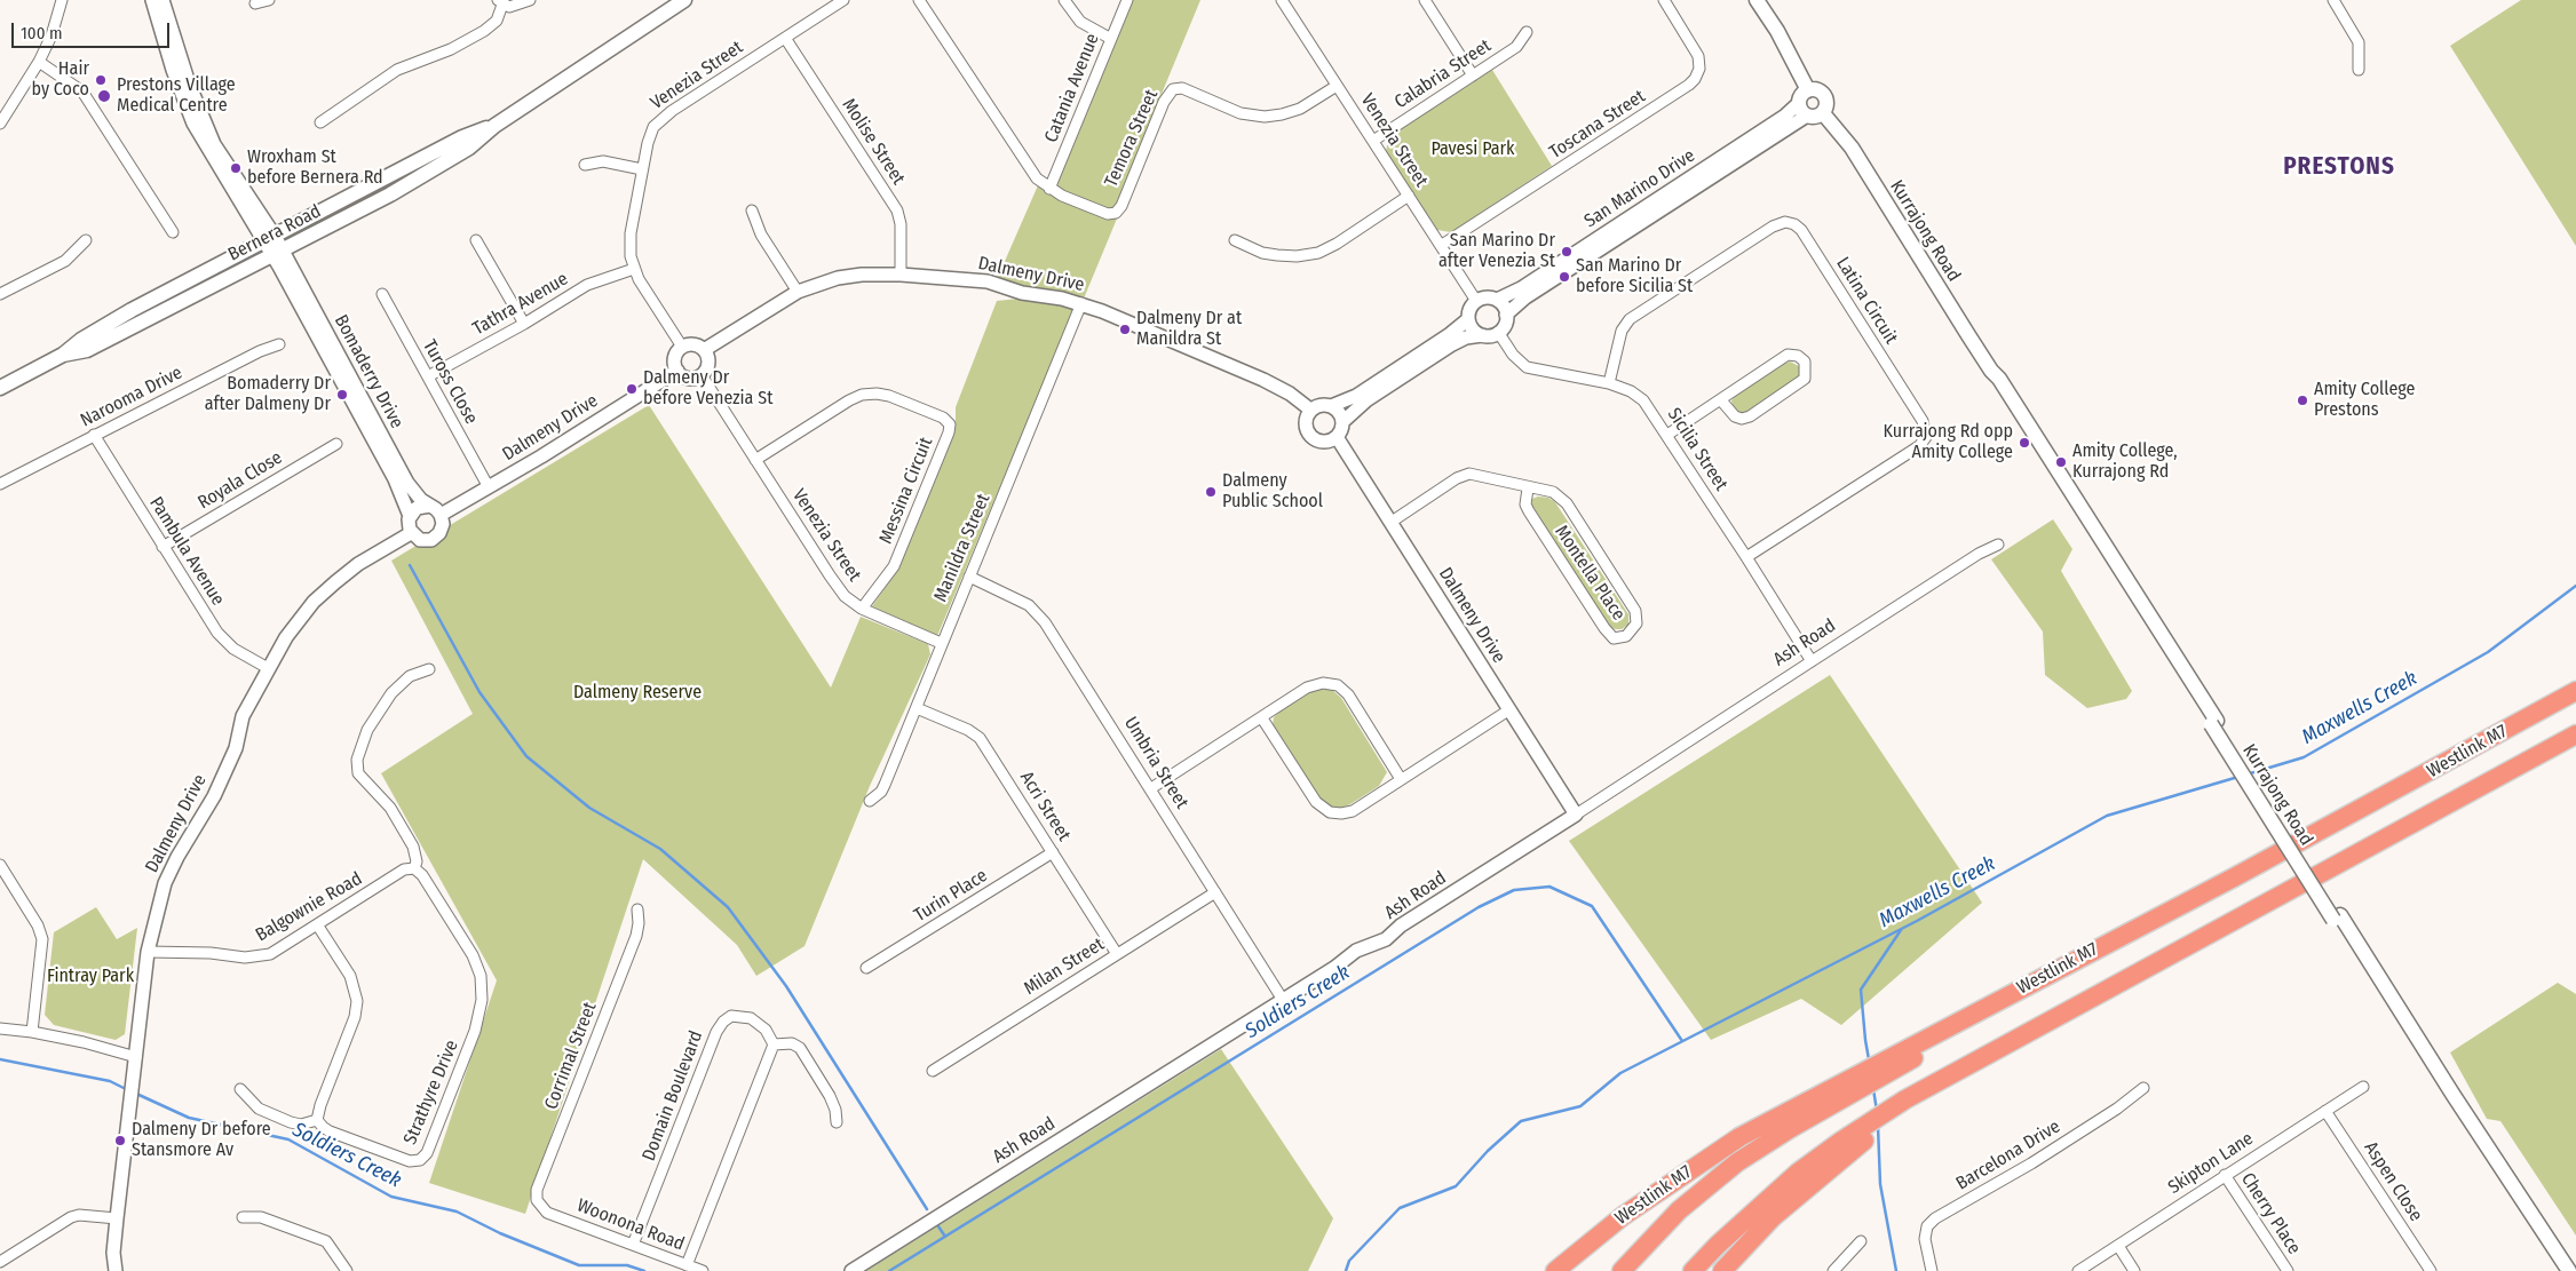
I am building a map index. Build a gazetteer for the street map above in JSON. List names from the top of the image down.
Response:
{
  "streets": {
    "highway": ["Westlink M7"],
    "main road": ["Kurrajong Road", "Bernera Road"],
    "street": [
      "Calabria Street",
      "Venezia Street",
      "Catania Avenue",
      "Toscana Street",
      "Temora Street",
      "Molise Street",
      "San Marino Drive",
      "Dalmeny Drive",
      "Latina Circuit",
      "Tathra Avenue",
      "Bomaderry Drive",
      "Tuross Close",
      "Narooma Drive",
      "Sicilia Street",
      "Royala Close",
      "Messina Circuit",
      "Manildra Street",
      "Pambula Avenue",
      "Montella Place",
      "Ash Road",
      "Umbria Street",
      "Acri Street",
      "Turin Place",
      "Balgownie Road",
      "Milan Street",
      "Corrimal Street",
      "Strathyre Drive",
      "Domain Boulevard",
      "Barcelona Drive",
      "Skipton Lane",
      "Aspen Close",
      "Cherry Place",
      "Woonona Road"
    ]
  },
  "crossings": [
    ["Calabria Street", "Venezia Street"],
    ["Venezia Street", "Toscana Street"],
    ["Venezia Street", "Temora Street"],
    ["Venezia Street", "Molise Street"],
    ["Venezia Street", "San Marino Drive"],
    ["Venezia Street", "Dalmeny Drive"],
    ["Venezia Street", "Tathra Avenue"],
    ["Venezia Street", "Sicilia Street"],
    ["Venezia Street", "Messina Circuit"],
    ["Venezia Street", "Manildra Street"],
    ["Catania Avenue", "Temora Street"],
    ["Molise Street", "Dalmeny Drive"],
    ["San Marino Drive", "Kurrajong Road"],
    ["San Marino Drive", "Sicilia Street"],
    ["Bernera Road", "Bomaderry Drive"],
    ["Dalmeny Drive", "Bomaderry Drive"],
    ["Dalmeny Drive", "Tuross Close"],
    ["Dalmeny Drive", "Manildra Street"],
    ["Dalmeny Drive", "Pambula Avenue"],
    ["Dalmeny Drive", "Montella Place"],
    ["Dalmeny Drive", "Ash Road"],
    ["Dalmeny Drive", "Balgownie Road"],
    ["Latina Circuit", "Sicilia Street"],
    ["Tathra Avenue", "Tuross Close"],
    ["Narooma Drive", "Pambula Avenue"],
    ["Sicilia Street", "Ash Road"],
    ["Royala Close", "Pambula Avenue"],
    ["Manildra Street", "Umbria Street"],
    ["Manildra Street", "Acri Street"],
    ["Ash Road", "Umbria Street"],
    ["Umbria Street", "Milan Street"],
    ["Acri Street", "Turin Place"],
    ["Acri Street", "Milan Street"],
    ["Balgownie Road", "Strathyre Drive"],
    ["Corrimal Street", "Woonona Road"],
    ["Domain Boulevard", "Woonona Road"],
    ["Skipton Lane", "Aspen Close"],
    ["Skipton Lane", "Cherry Place"]
  ],
  "districts": ["PRESTONS"],
  "water": ["Maxwells Creek", "Soldiers Creek"],
  "parks": ["Pavesi Park", "Dalmeny Reserve", "Fintray Park"],
  "places": [
    "Hair by Coco",
    "Prestons Village Medical Centre",
    "Wroxham St before Bernera Rd",
    "San Marino Dr after Venezia St",
    "San Marino Dr before Sicilia St",
    "Dalmeny Dr at Manildra St",
    "Dalmeny Dr before Venezia St",
    "Bomaderry Dr after Dalmeny Dr",
    "Amity College Prestons",
    "Kurrajong Rd opp Amity College",
    "Amity College, Kurrajong Rd",
    "Dalmeny Public School",
    "Dalmeny Dr before Stansmore Av"
  ],
  "scale_bar": "100 m"
}
